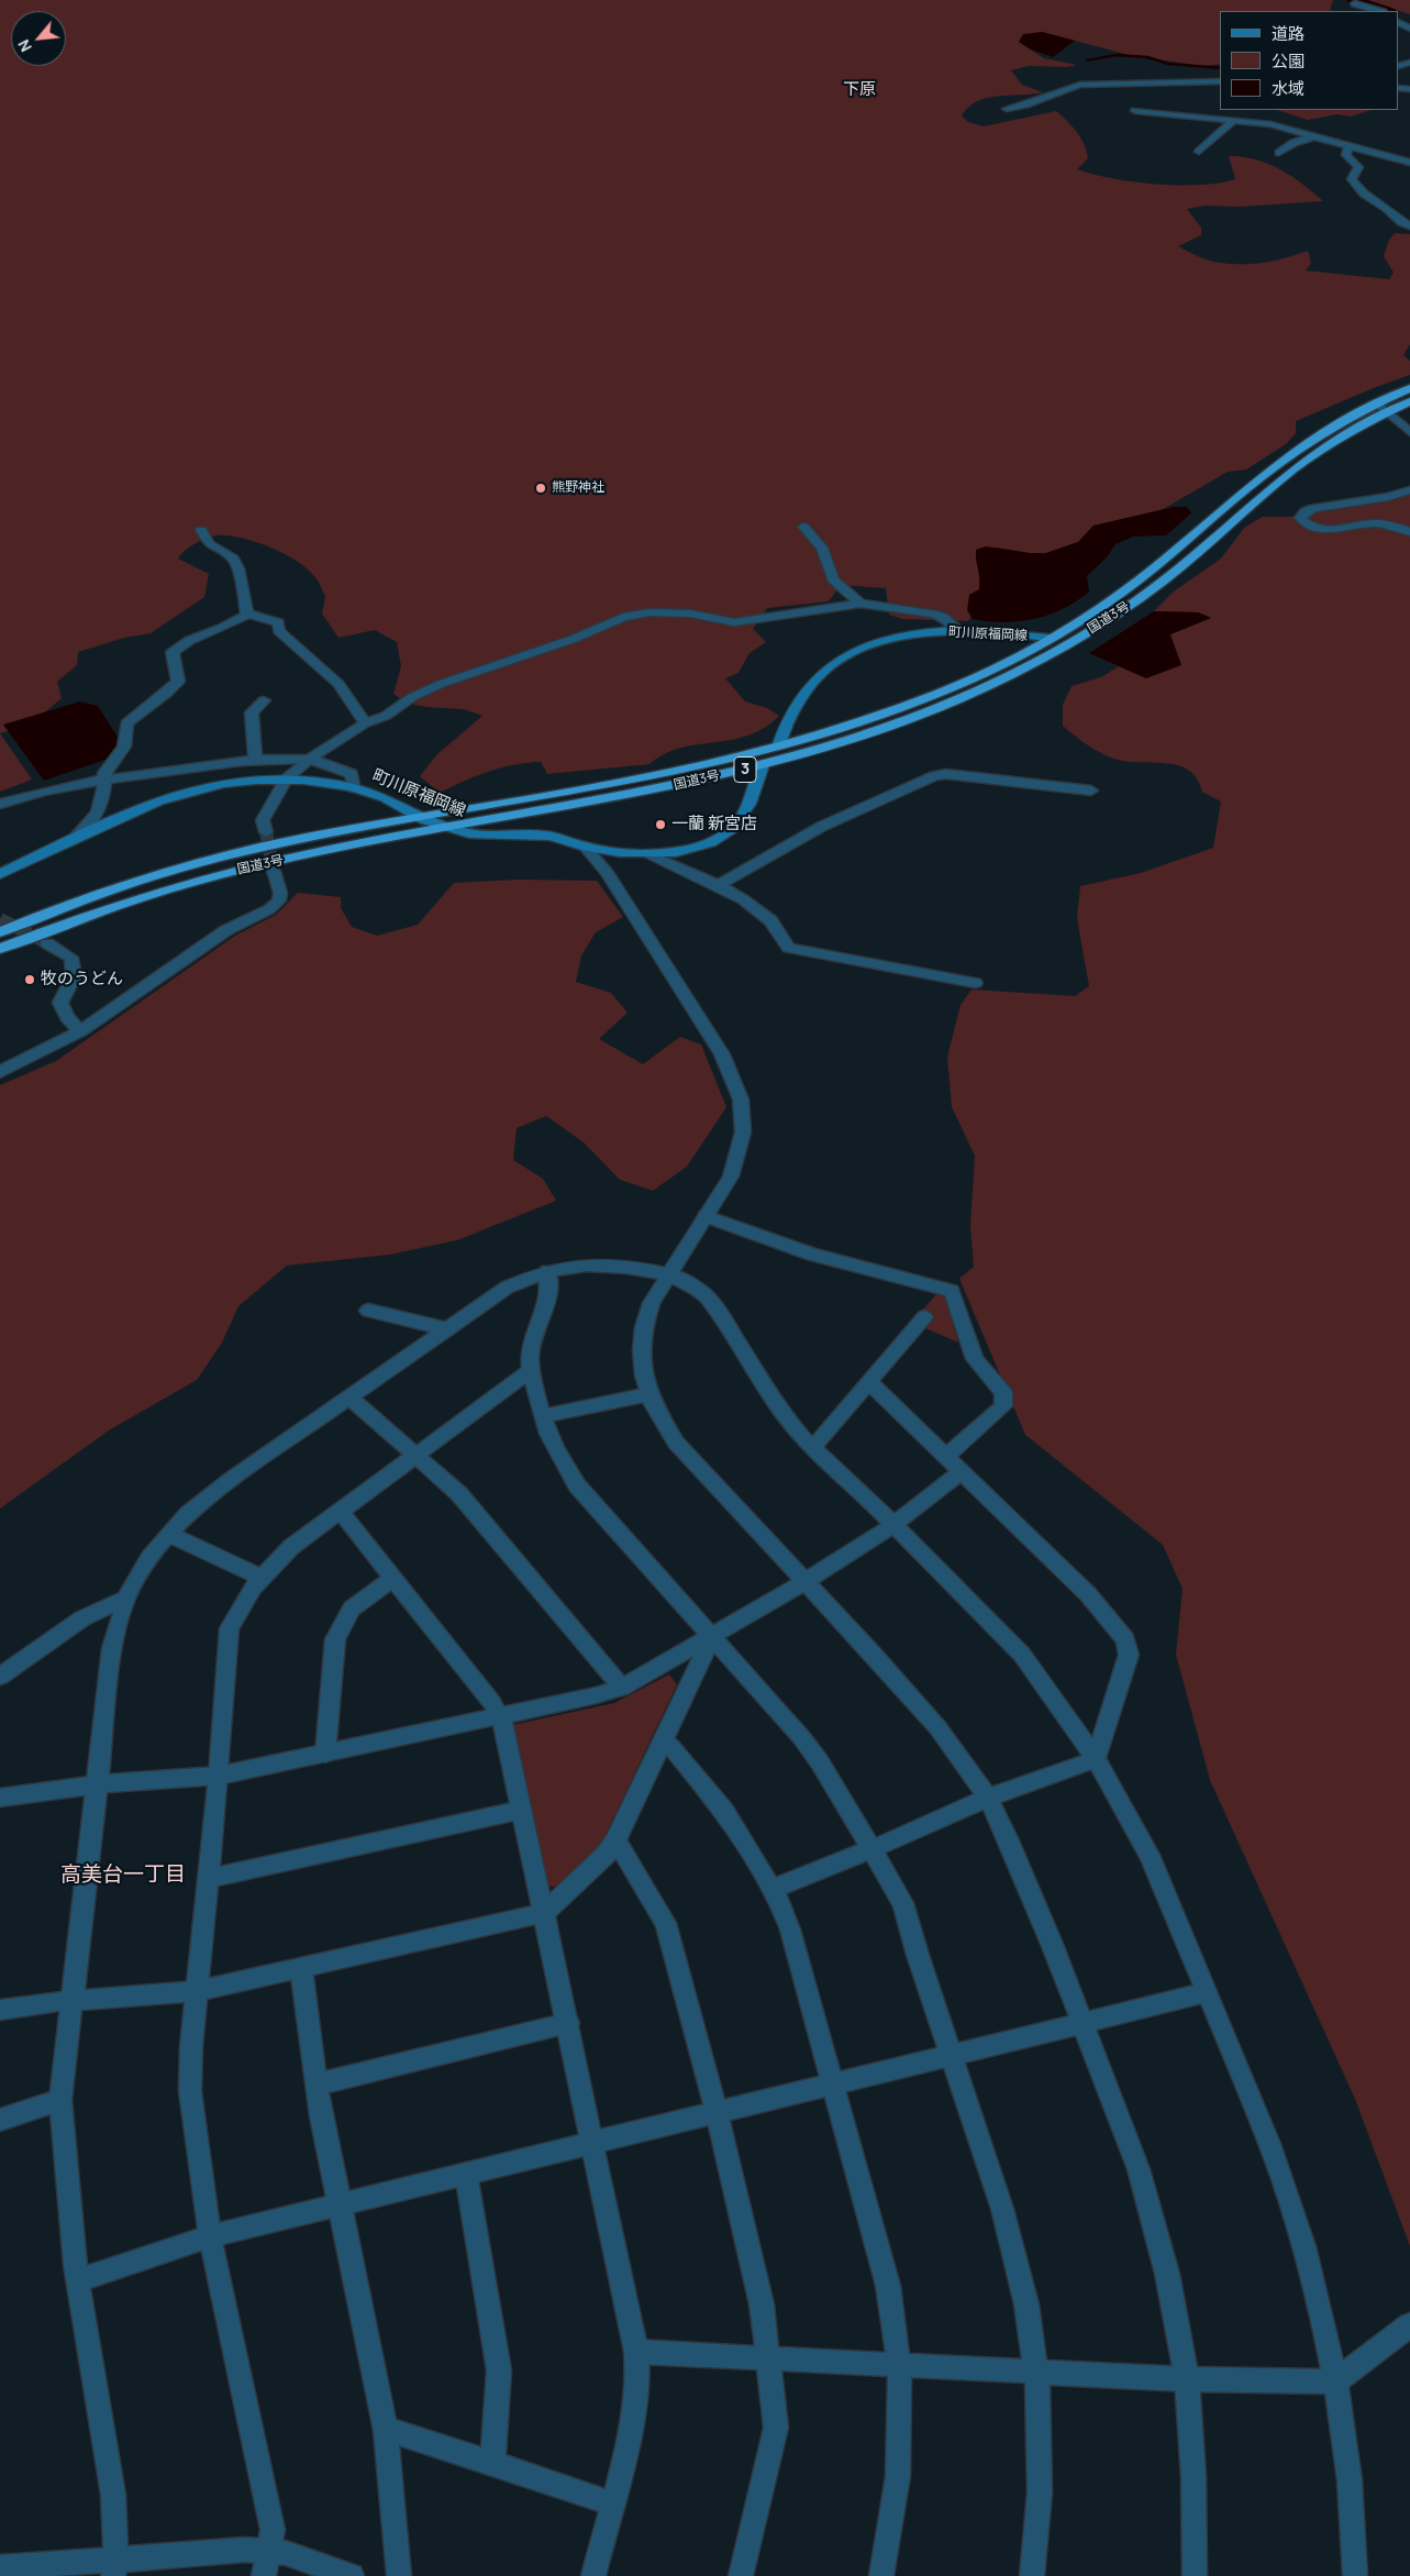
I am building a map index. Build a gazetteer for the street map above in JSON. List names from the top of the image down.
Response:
{
  "streets": {
    "highway": ["国道3号", "3"],
    "main road": ["町川原福岡線"]
  },
  "crossings": [
    ["国道3号", "町川原福岡線"]
  ],
  "districts": ["下原", "高美台一丁目"],
  "places": ["熊野神社", "一蘭 新宮店", "牧のうどん"],
  "legend": ["道路", "公園", "水域"],
  "north": "bottom left"
}
